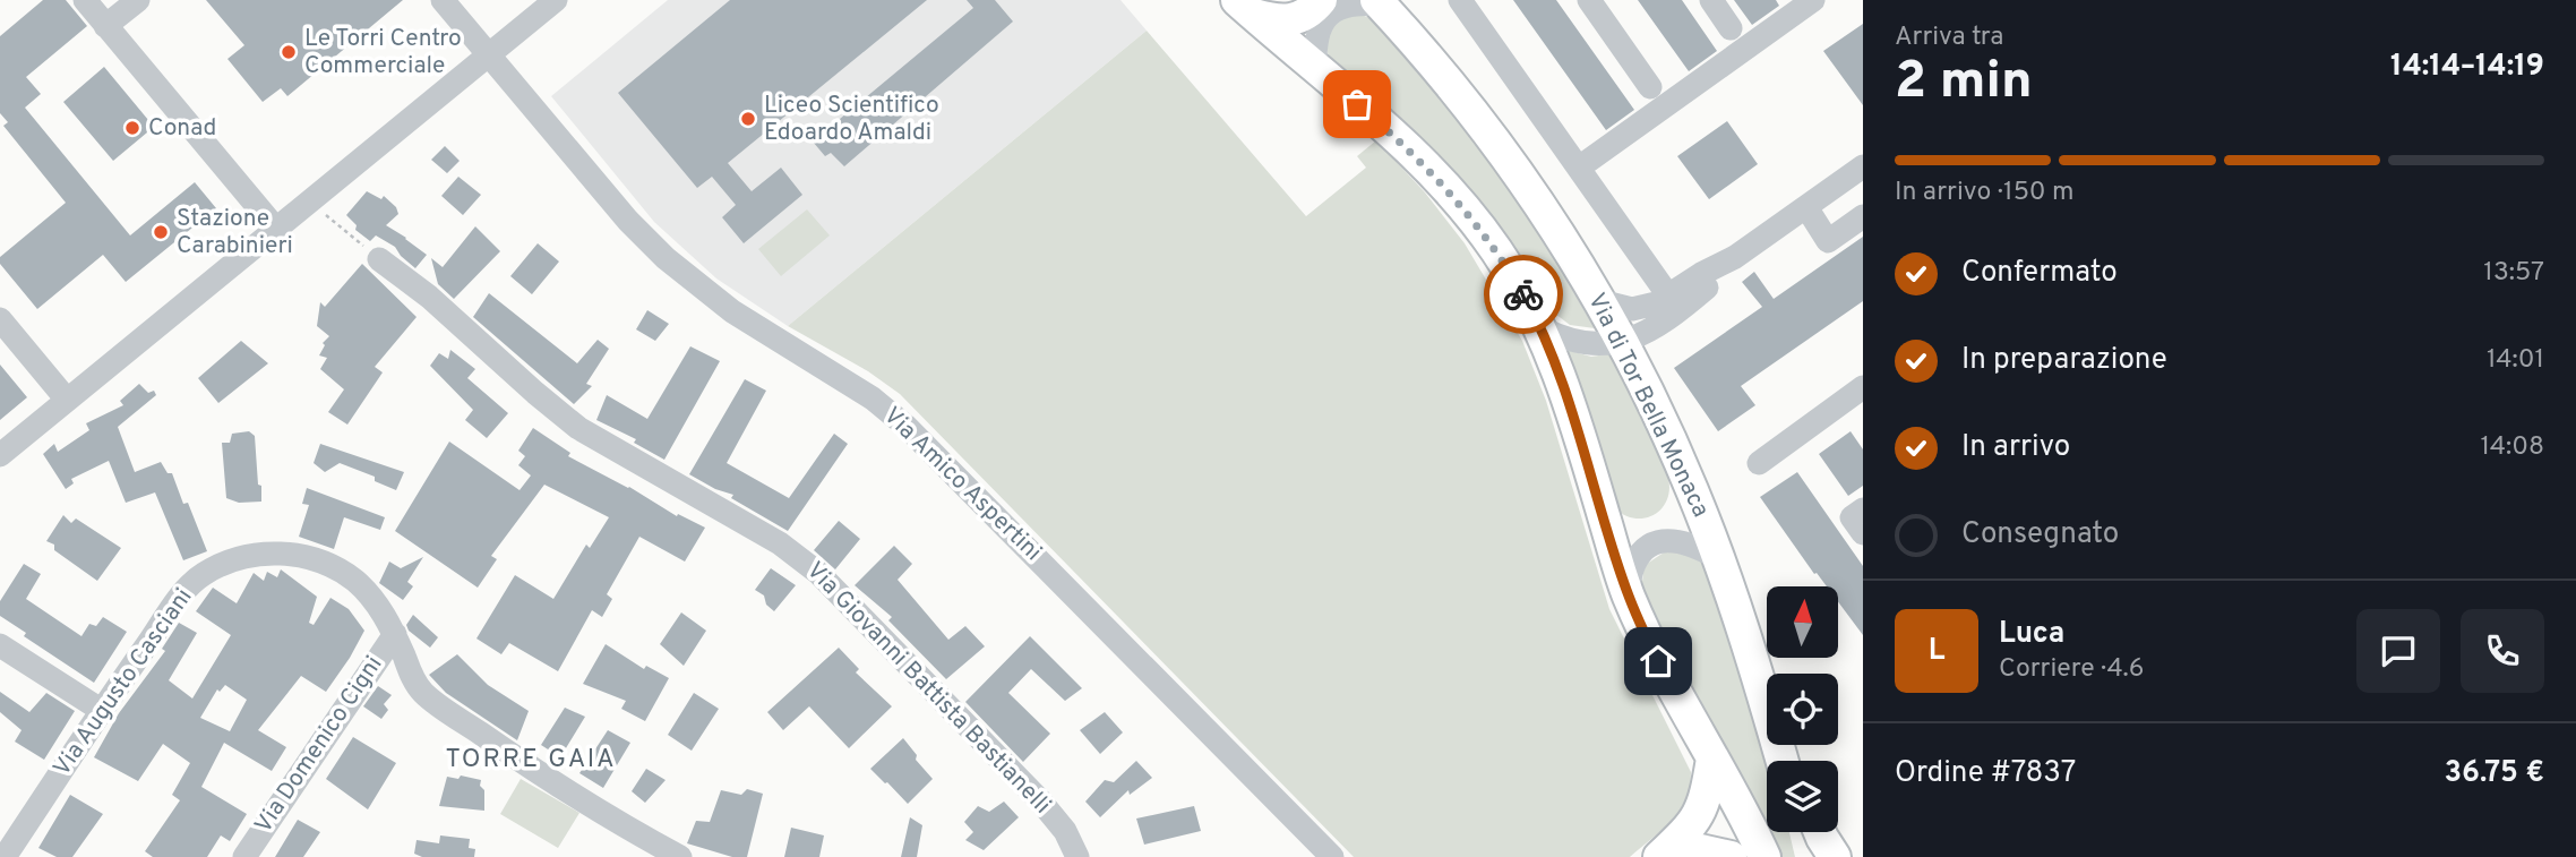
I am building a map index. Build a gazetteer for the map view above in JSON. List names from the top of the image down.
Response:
{
  "streets": {
    "main road": ["Via di Tor Bella Monaca"],
    "street": [
      "Via Amico Aspertini",
      "Via Augusto Casciani",
      "Via Giovanni Battista Bastianelli",
      "Via Domenico Cigni"
    ]
  },
  "crossings": [
    ["Via Augusto Casciani", "Via Domenico Cigni"]
  ],
  "districts": ["TORRE GAIA"],
  "places": [
    "Le Torri Centro Commerciale",
    "Liceo Scientifico Edoardo Amaldi",
    "Conad",
    "Stazione Carabinieri"
  ],
  "north": "top",
  "page": {
    "heading": ["2 min", "Arriva tra", "14:14–14:19"],
    "panel": [
      "Luca",
      "Corriere · 4.6",
      "Ordine #7837",
      "36.75 €"
    ],
    "bar": "In arrivo · 150 m",
    "list": [
      ["Confermato", "13:57"],
      ["In preparazione", "14:01"],
      ["In arrivo", "14:08"],
      "Consegnato"
    ],
    "round": "L"
  }
}
